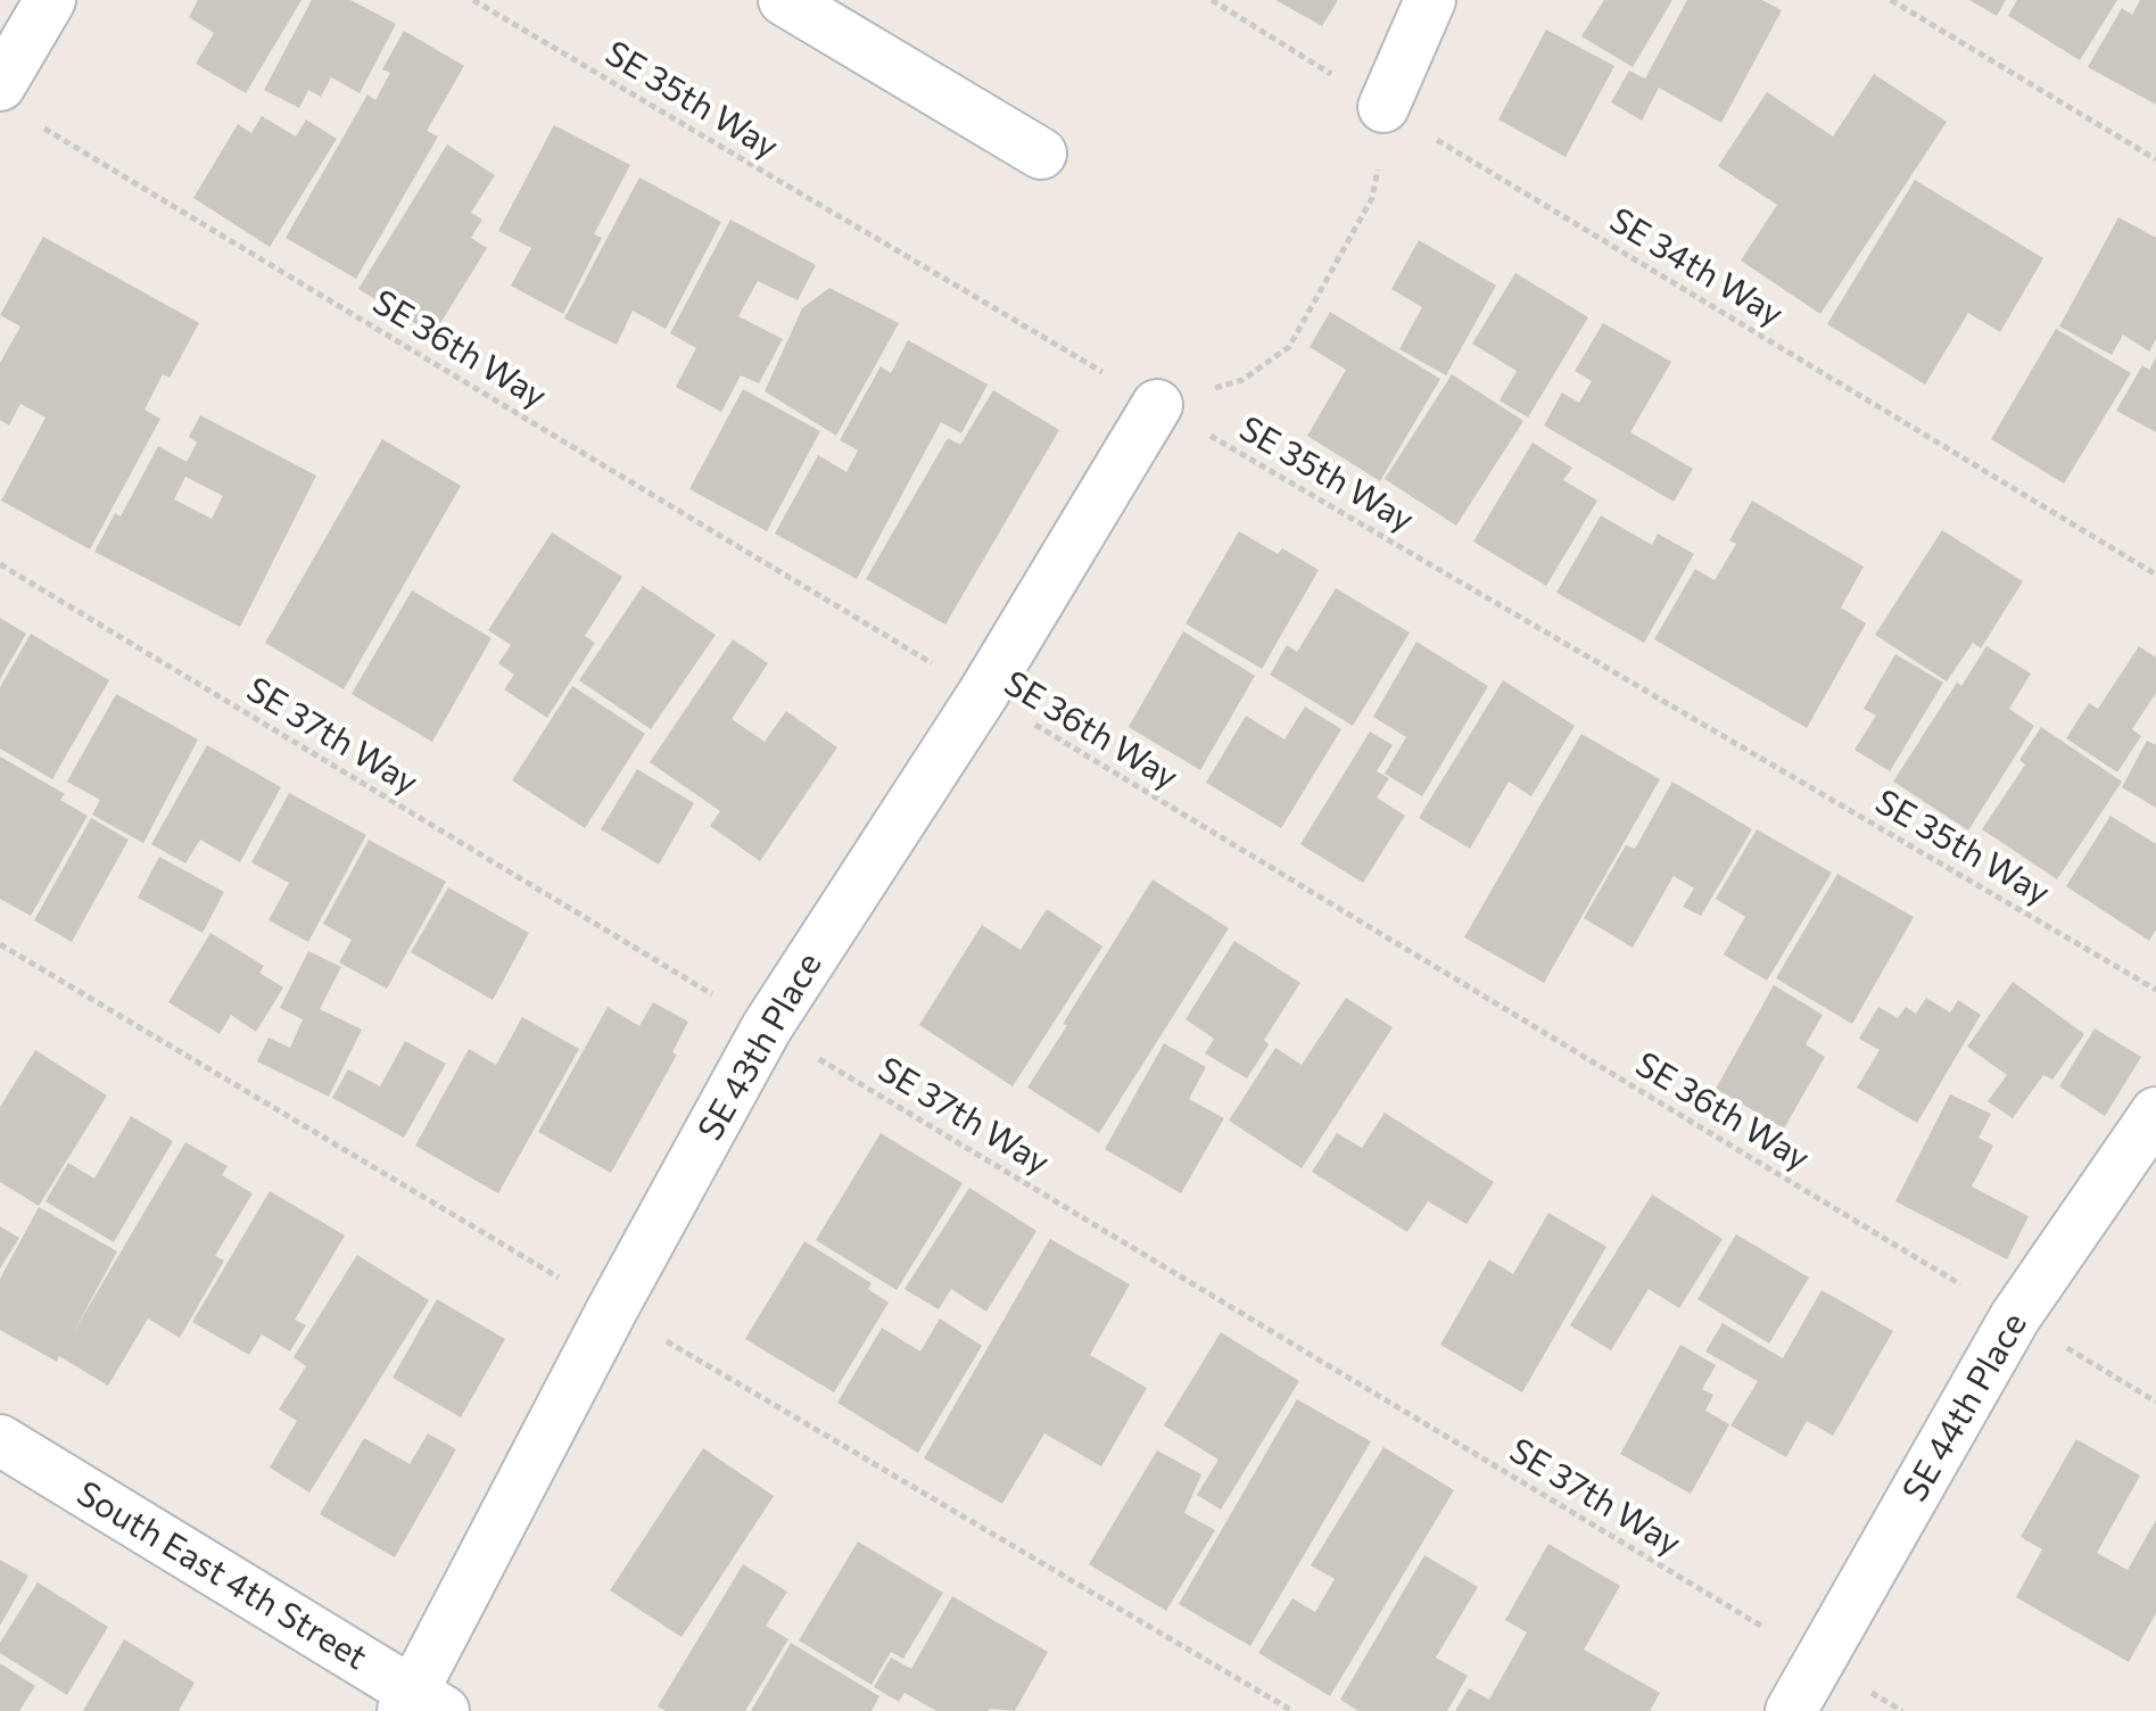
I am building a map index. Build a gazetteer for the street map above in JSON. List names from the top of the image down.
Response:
{
  "streets": {
    "street": ["SE 43th Place", "SE 44th Place", "South East 4th Street"],
    "path": [
      "SE 35th Way",
      "SE 34th Way",
      "SE 36th Way",
      "SE 37th Way"
    ]
  },
  "crossings": [
    ["SE 35th Way", "SE 43th Place"],
    ["SE 36th Way", "SE 43th Place"],
    ["SE 36th Way", "SE 44th Place"],
    ["SE 37th Way", "SE 43th Place"],
    ["SE 37th Way", "SE 44th Place"],
    ["SE 43th Place", "South East 4th Street"]
  ]
}
